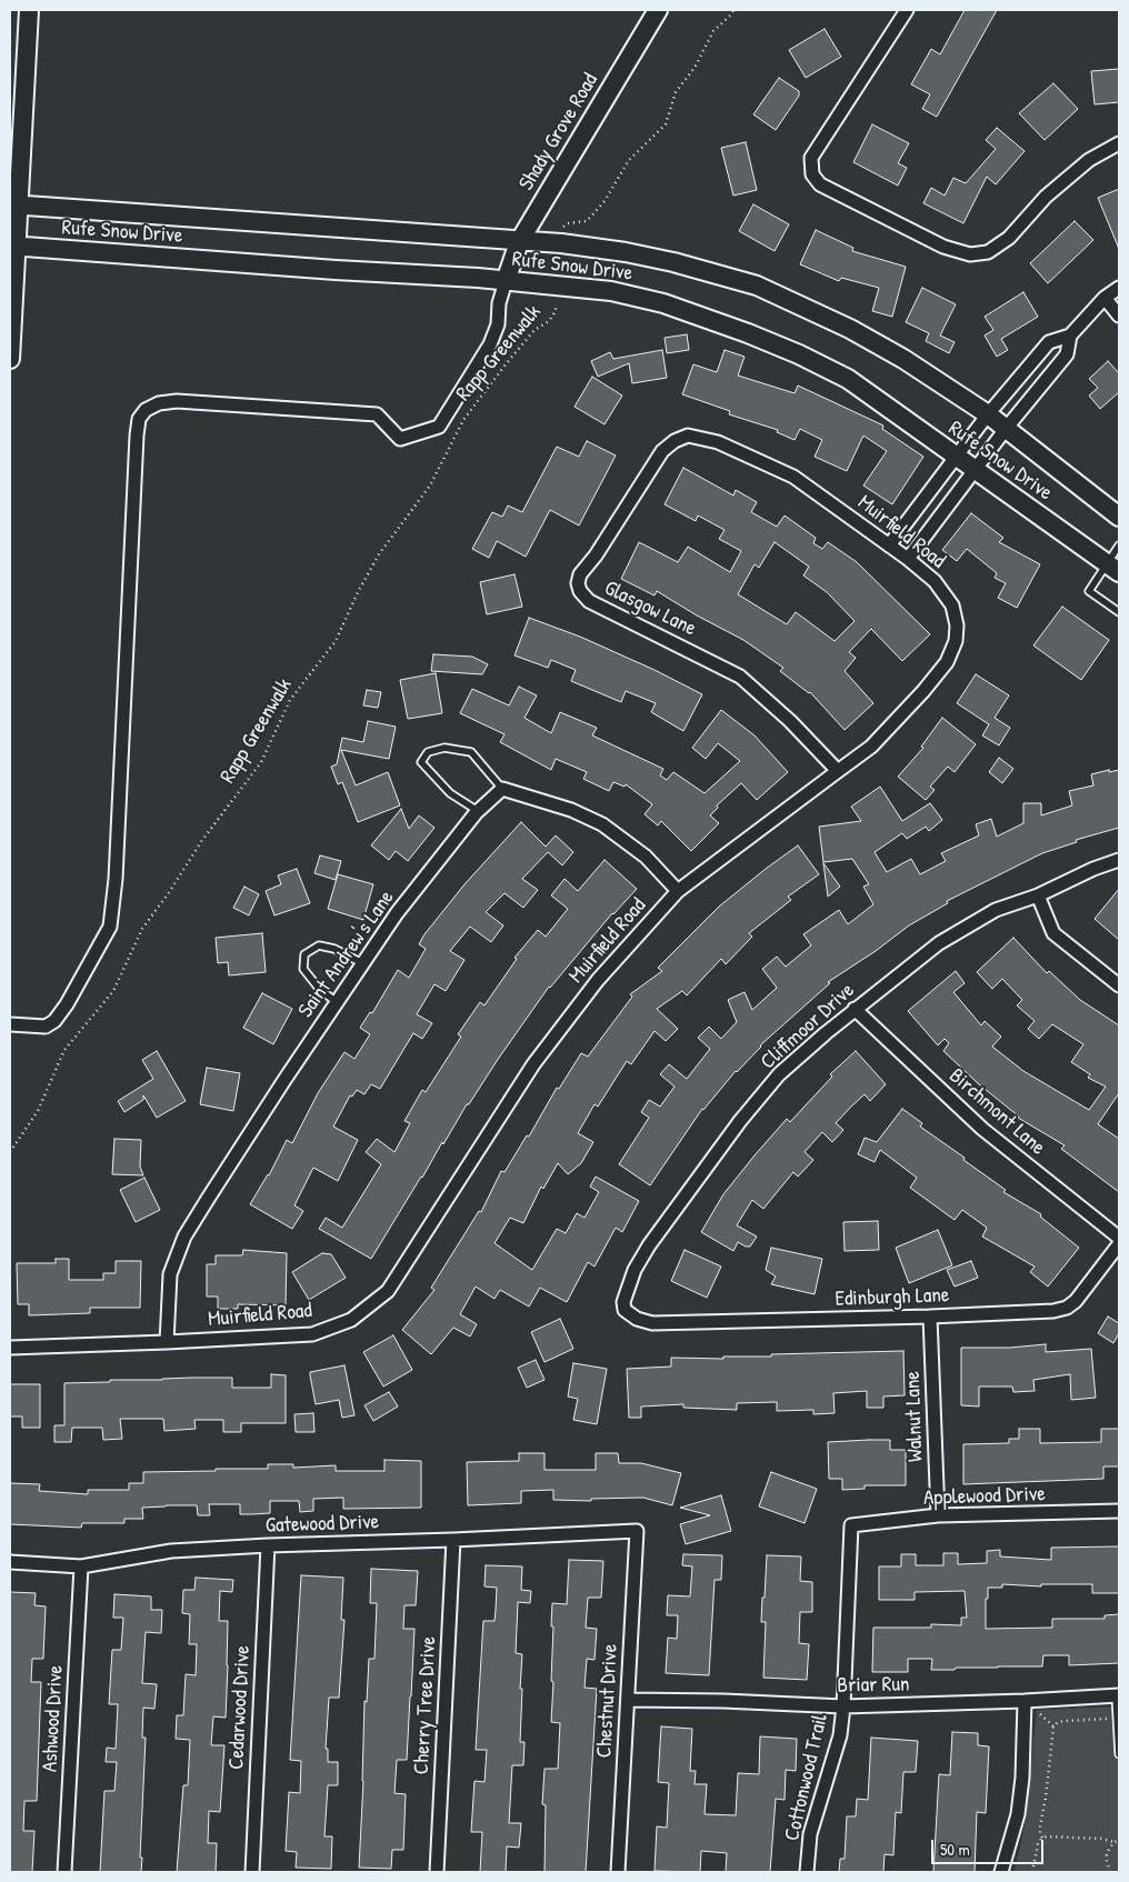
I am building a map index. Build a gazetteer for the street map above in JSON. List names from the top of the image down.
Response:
{
  "streets": {
    "main road": ["Shady Grove Road", "Rufe Snow Drive"],
    "street": [
      "Muirfield Road",
      "Glasgow Lane",
      "Saint Andrew's Lane",
      "Cliffmoor Drive",
      "Birchmont Lane",
      "Edinburgh Lane",
      "Walnut Lane",
      "Applewood Drive",
      "Gatewood Drive",
      "Briar Run",
      "Chestnut Drive",
      "Cherry Tree Drive",
      "Cedarwood Drive",
      "Ashwood Drive",
      "Cottonwood Trail"
    ],
    "path": ["Rapp Greenwalk"]
  },
  "crossings": [
    ["Shady Grove Road", "Rufe Snow Drive"],
    ["Muirfield Road", "Glasgow Lane"],
    ["Muirfield Road", "Saint Andrew's Lane"],
    ["Cliffmoor Drive", "Birchmont Lane"],
    ["Cliffmoor Drive", "Edinburgh Lane"],
    ["Edinburgh Lane", "Walnut Lane"],
    ["Walnut Lane", "Applewood Drive"],
    ["Applewood Drive", "Cottonwood Trail"],
    ["Gatewood Drive", "Chestnut Drive"],
    ["Gatewood Drive", "Cherry Tree Drive"],
    ["Gatewood Drive", "Cedarwood Drive"],
    ["Gatewood Drive", "Ashwood Drive"],
    ["Briar Run", "Chestnut Drive"],
    ["Briar Run", "Cottonwood Trail"]
  ],
  "scale_bar": "50 m"
}
